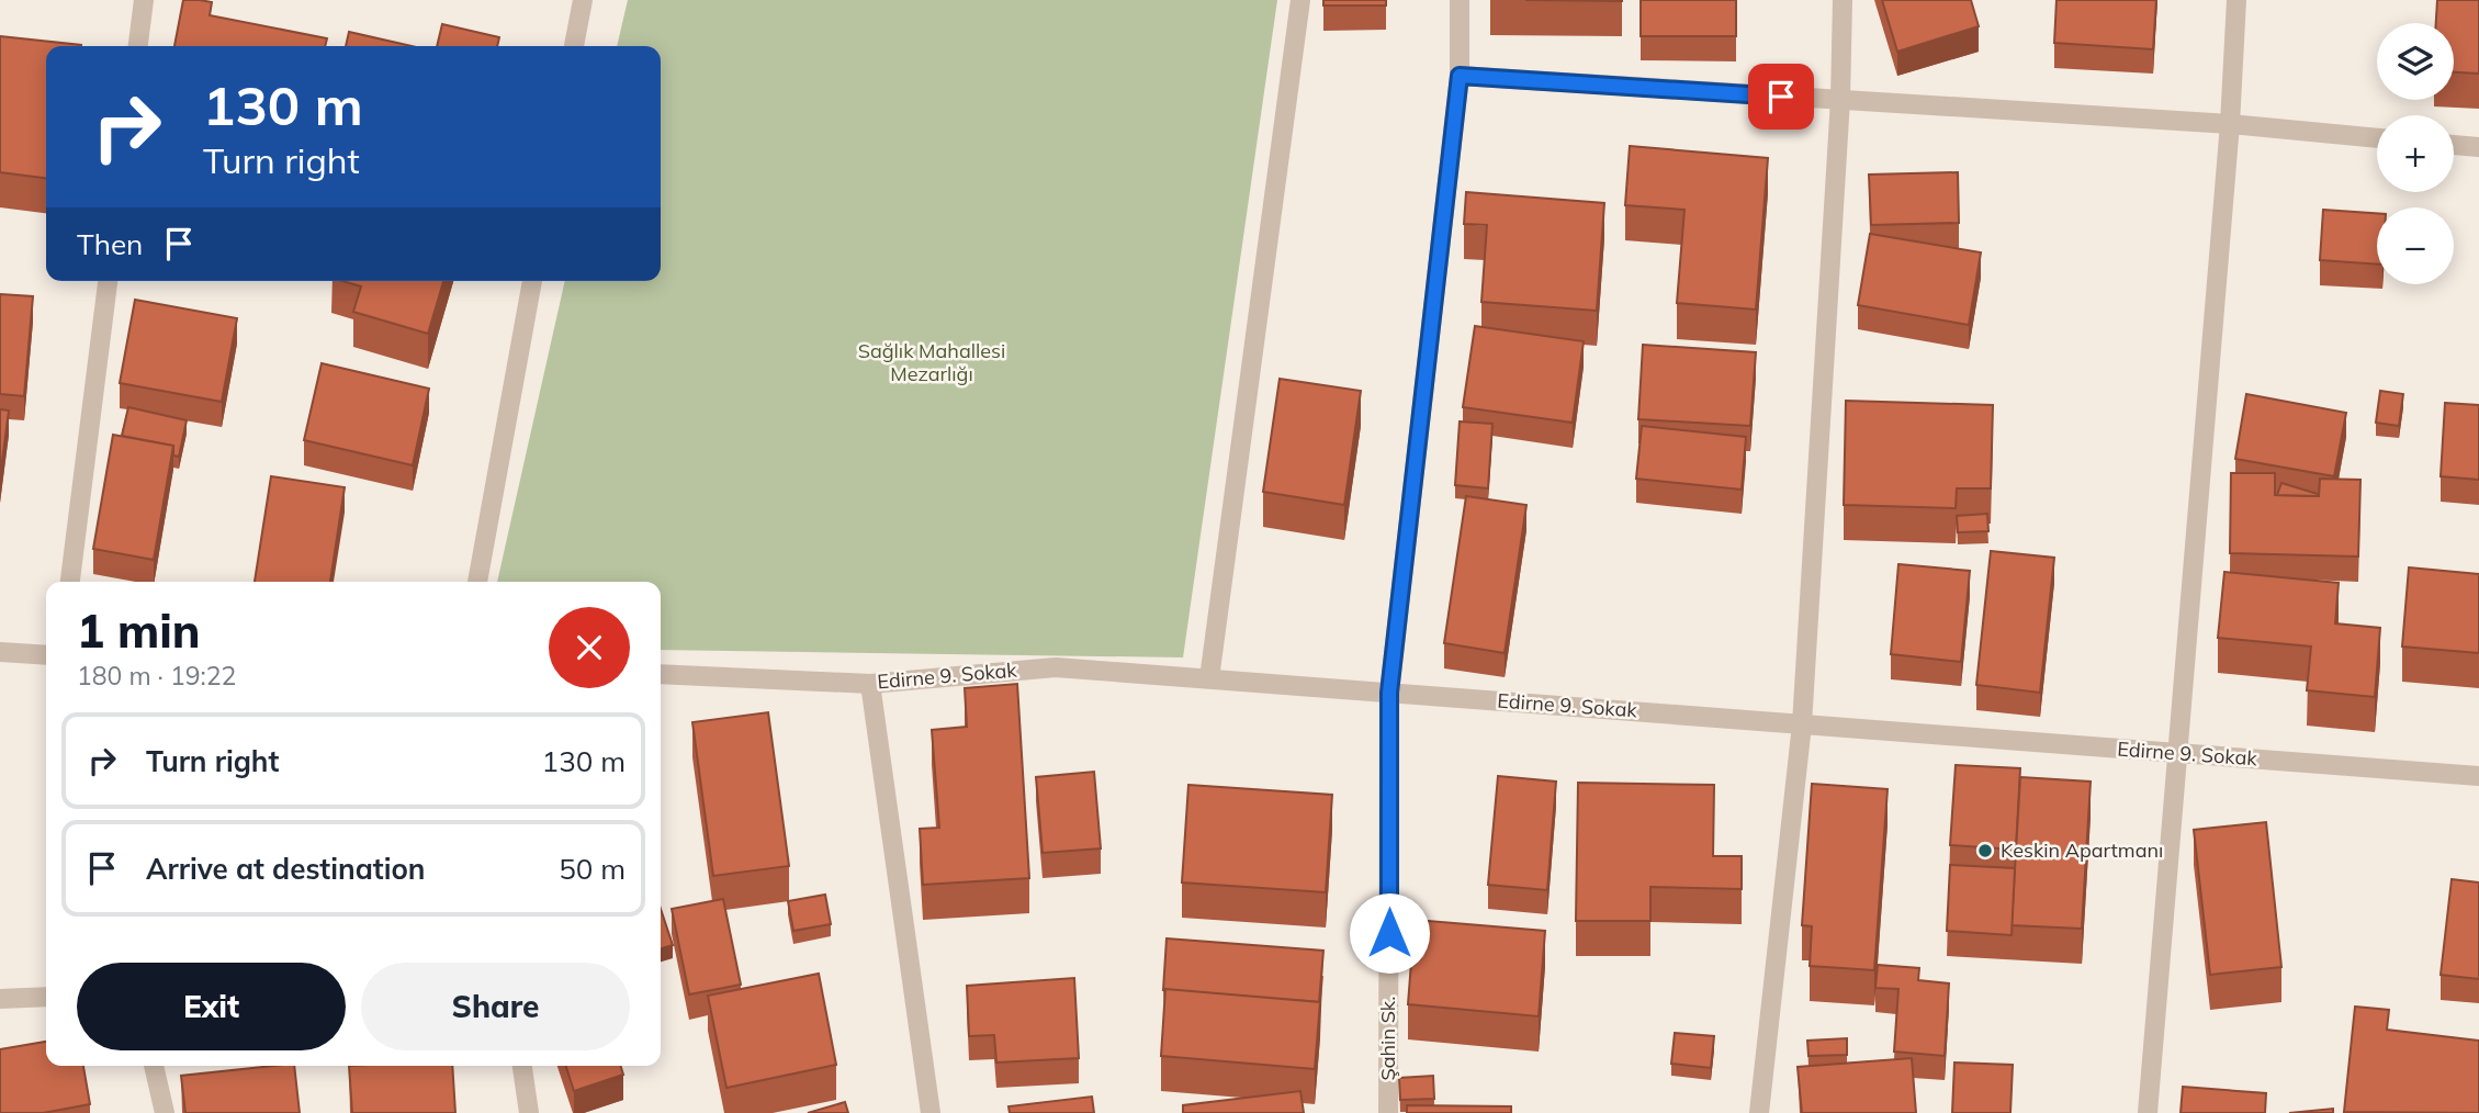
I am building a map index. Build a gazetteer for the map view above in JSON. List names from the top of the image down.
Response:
{
  "streets": {
    "street": ["Edirne 9. Sokak", "Şahin Sk."]
  },
  "crossings": [
    ["Edirne 9. Sokak", "Şahin Sk."]
  ],
  "parks": ["Sağlık Mahallesi Mezarlığı"],
  "places": ["Keskin Apartmanı"],
  "page": {
    "map_buttons": ["+", "−"],
    "turn": ["130 m", "Turn right"],
    "then": "Then",
    "heading": ["1 min", "180 m · 19:22"],
    "list": [
      {
        "name": "Turn right",
        "value": "130 m"
      },
      {
        "name": "Arrive at destination",
        "value": "50 m"
      }
    ],
    "buttons": ["Exit", "Share"]
  }
}
